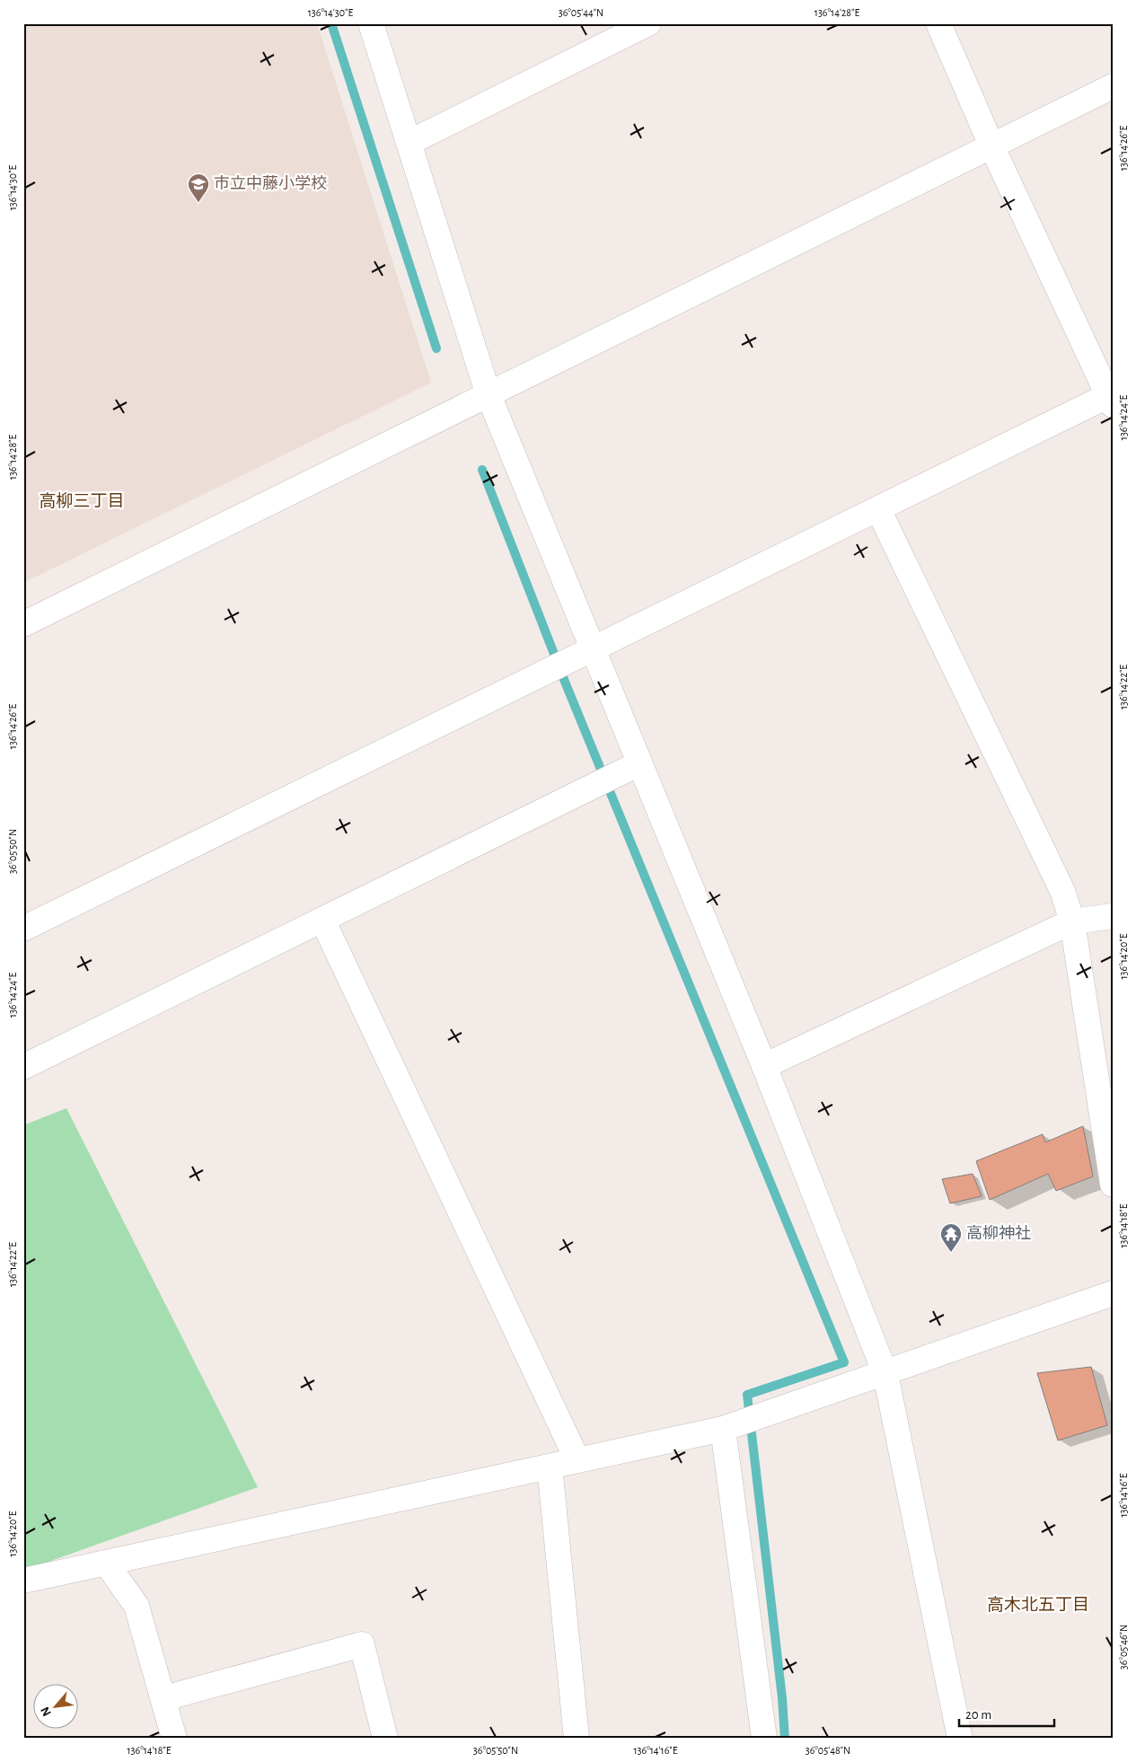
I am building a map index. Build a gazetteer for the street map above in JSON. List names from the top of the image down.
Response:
{
  "districts": ["高柳三丁目", "高木北五丁目"],
  "places": {
    "school or university": ["市立中藤小学校"],
    "temple": ["高柳神社"]
  },
  "scale_bar": "20 m",
  "north": "bottom left",
  "coordinates": [
    "136°14'30\"E",
    "36°05'44\"N",
    "136°14'28\"E",
    "136°14'26\"E",
    "136°14'24\"E",
    "136°14'22\"E",
    "36°05'50\"N",
    "136°14'20\"E",
    "136°14'18\"E",
    "136°14'16\"E",
    "36°05'46\"N",
    "36°05'48\"N"
  ]
}
